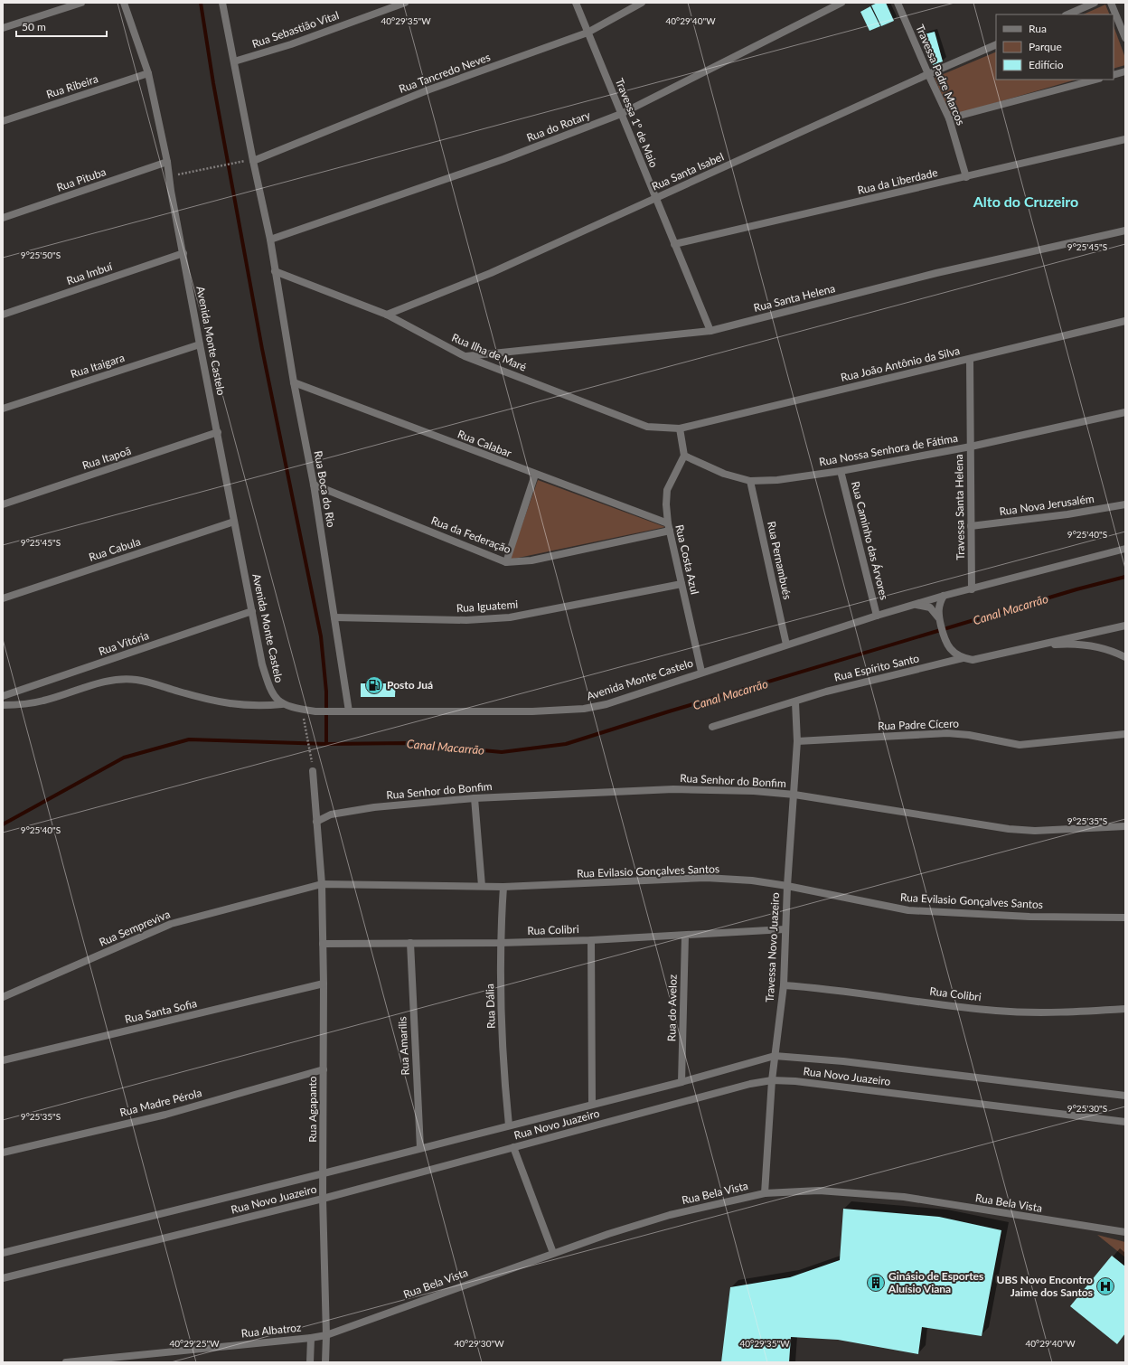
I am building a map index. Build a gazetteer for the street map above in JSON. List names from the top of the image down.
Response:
{
  "streets": {
    "street": [
      "Rua Sebastião Vital",
      "Rua Tancredo Neves",
      "Travessa Padre Marcos",
      "Rua Ribeira",
      "Travessa 1º de Maio",
      "Rua do Rotary",
      "Rua Santa Isabel",
      "Rua Pituba",
      "Rua da Liberdade",
      "Rua Imbuí",
      "Rua Santa Helena",
      "Avenida Monte Castelo",
      "Rua Ilha de Maré",
      "Rua João Antônio da Silva",
      "Rua Itaigara",
      "Rua Calabar",
      "Rua Nossa Senhora de Fátima",
      "Rua Itapoã",
      "Rua Boca do Rio",
      "Rua Nova Jerusalém",
      "Travessa Santa Helena",
      "Rua da Federação",
      "Rua Caminho das Árvores",
      "Rua Cabula",
      "Rua Costa Azul",
      "Rua Pernambués",
      "Rua Iguatemi",
      "Rua Vitória",
      "Rua Espírito Santo",
      "Rua Padre Cícero",
      "Rua Senhor do Bonfim",
      "Rua Evilasio Gonçalves Santos",
      "Rua Sempreviva",
      "Rua Colibri",
      "Travessa Novo Juazeiro",
      "Rua Dália",
      "Rua do Aveloz",
      "Rua Santa Sofia",
      "Rua Amarílis",
      "Rua Novo Juazeiro",
      "Rua Madre Pérola",
      "Rua Agapanto",
      "Rua Bela Vista",
      "Rua Albatroz"
    ]
  },
  "crossings": [
    ["Rua Sebastião Vital", "Rua Boca do Rio"],
    ["Rua Tancredo Neves", "Travessa 1º de Maio"],
    ["Rua Tancredo Neves", "Rua Boca do Rio"],
    ["Travessa Padre Marcos", "Rua Santa Isabel"],
    ["Travessa Padre Marcos", "Rua da Liberdade"],
    ["Rua Ribeira", "Avenida Monte Castelo"],
    ["Travessa 1º de Maio", "Rua do Rotary"],
    ["Travessa 1º de Maio", "Rua Santa Isabel"],
    ["Travessa 1º de Maio", "Rua da Liberdade"],
    ["Travessa 1º de Maio", "Rua Santa Helena"],
    ["Rua do Rotary", "Rua Boca do Rio"],
    ["Rua Santa Isabel", "Rua Ilha de Maré"],
    ["Rua Pituba", "Avenida Monte Castelo"],
    ["Rua Imbuí", "Avenida Monte Castelo"],
    ["Rua Santa Helena", "Rua Ilha de Maré"],
    ["Avenida Monte Castelo", "Rua Itaigara"],
    ["Avenida Monte Castelo", "Rua Itapoã"],
    ["Avenida Monte Castelo", "Rua Boca do Rio"],
    ["Avenida Monte Castelo", "Travessa Santa Helena"],
    ["Avenida Monte Castelo", "Rua Caminho das Árvores"],
    ["Avenida Monte Castelo", "Rua Cabula"],
    ["Avenida Monte Castelo", "Rua Costa Azul"],
    ["Avenida Monte Castelo", "Rua Pernambués"],
    ["Avenida Monte Castelo", "Rua Vitória"],
    ["Rua Ilha de Maré", "Rua João Antônio da Silva"],
    ["Rua Ilha de Maré", "Rua Boca do Rio"],
    ["Rua João Antônio da Silva", "Travessa Santa Helena"],
    ["Rua Calabar", "Rua Boca do Rio"],
    ["Rua Calabar", "Rua da Federação"],
    ["Rua Calabar", "Rua Costa Azul"],
    ["Rua Nossa Senhora de Fátima", "Travessa Santa Helena"],
    ["Rua Nossa Senhora de Fátima", "Rua Caminho das Árvores"],
    ["Rua Nossa Senhora de Fátima", "Rua Costa Azul"],
    ["Rua Nossa Senhora de Fátima", "Rua Pernambués"],
    ["Rua Boca do Rio", "Rua da Federação"],
    ["Rua Boca do Rio", "Rua Iguatemi"],
    ["Rua Nova Jerusalém", "Travessa Santa Helena"],
    ["Rua da Federação", "Rua Costa Azul"],
    ["Rua Costa Azul", "Rua Iguatemi"],
    ["Rua Espírito Santo", "Travessa Novo Juazeiro"],
    ["Rua Padre Cícero", "Travessa Novo Juazeiro"],
    ["Rua Senhor do Bonfim", "Travessa Novo Juazeiro"],
    ["Rua Senhor do Bonfim", "Rua Agapanto"],
    ["Rua Evilasio Gonçalves Santos", "Rua Sempreviva"],
    ["Rua Evilasio Gonçalves Santos", "Travessa Novo Juazeiro"],
    ["Rua Evilasio Gonçalves Santos", "Rua Dália"],
    ["Rua Evilasio Gonçalves Santos", "Rua Agapanto"],
    ["Rua Sempreviva", "Rua Agapanto"],
    ["Rua Colibri", "Travessa Novo Juazeiro"],
    ["Rua Colibri", "Rua Dália"],
    ["Rua Colibri", "Rua do Aveloz"],
    ["Rua Colibri", "Rua Amarílis"],
    ["Rua Colibri", "Rua Agapanto"],
    ["Travessa Novo Juazeiro", "Rua Novo Juazeiro"],
    ["Travessa Novo Juazeiro", "Rua Bela Vista"],
    ["Rua Dália", "Rua Novo Juazeiro"],
    ["Rua do Aveloz", "Rua Novo Juazeiro"],
    ["Rua Santa Sofia", "Rua Agapanto"],
    ["Rua Amarílis", "Rua Novo Juazeiro"],
    ["Rua Novo Juazeiro", "Rua Agapanto"],
    ["Rua Madre Pérola", "Rua Agapanto"],
    ["Rua Agapanto", "Rua Bela Vista"],
    ["Rua Agapanto", "Rua Albatroz"],
    ["Rua Bela Vista", "Rua Albatroz"]
  ],
  "districts": ["Alto do Cruzeiro"],
  "water": ["Canal Macarrão"],
  "places": {
    "fuel station": ["Posto Juá"],
    "building": ["Ginásio de Esportes Aluísio Viana"],
    "hospital": ["UBS Novo Encontro Jaime dos Santos"]
  },
  "legend": ["Rua", "Parque", "Edifício"],
  "scale_bar": "50 m",
  "coordinates": [
    "40°29'35\"W",
    "40°29'40\"W",
    "9°25'45\"S",
    "9°25'50\"S",
    "9°25'40\"S",
    "9°25'35\"S",
    "9°25'30\"S",
    "40°29'25\"W",
    "40°29'30\"W"
  ]
}
